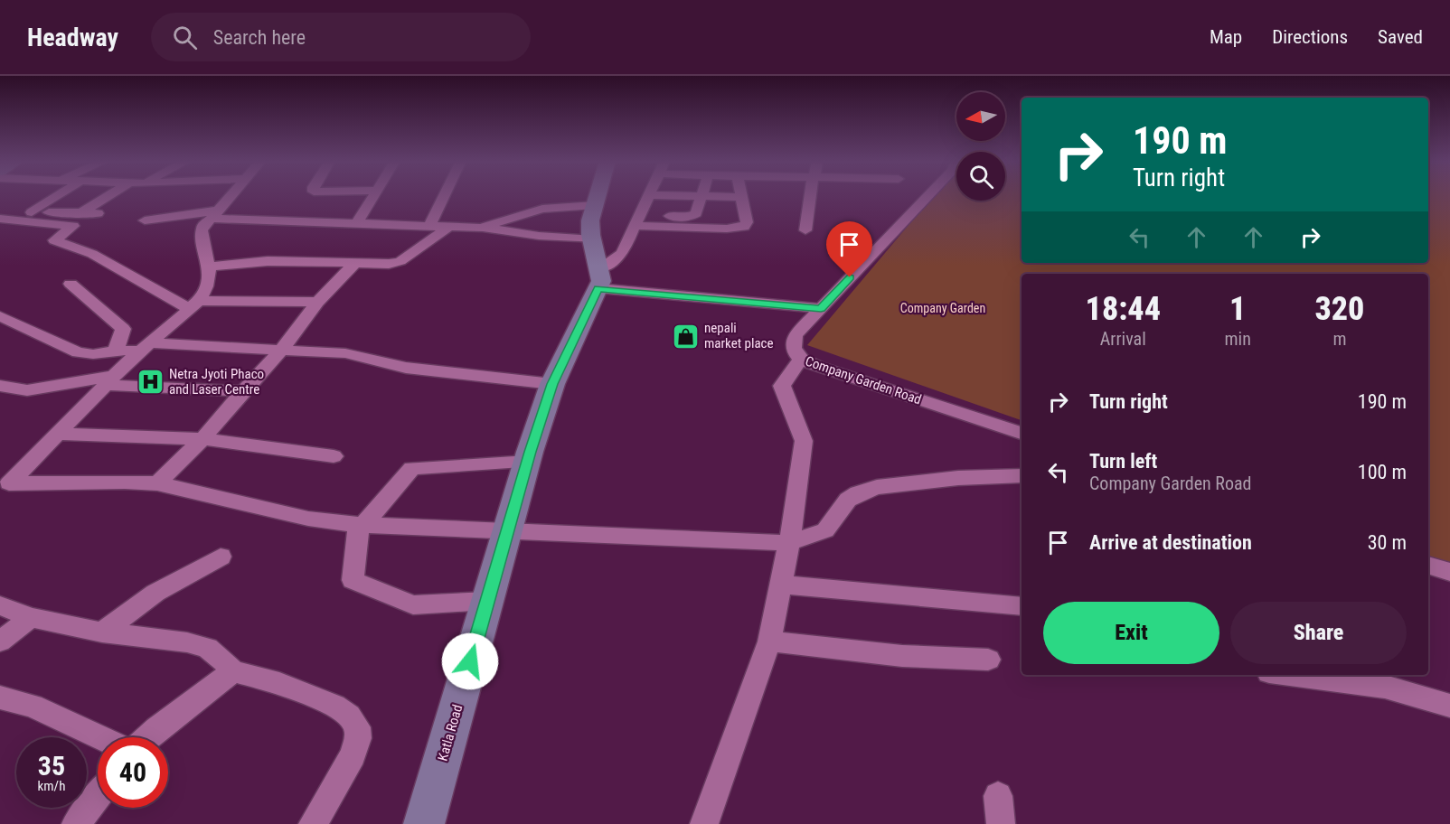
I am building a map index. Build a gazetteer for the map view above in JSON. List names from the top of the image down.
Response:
{
  "streets": {
    "street": ["Company Garden Road", "Katla Road"]
  },
  "parks": ["Company Garden"],
  "places": {
    "shop": ["nepali market place"],
    "hospital": ["Netra Jyoti Phaco and Laser Centre"]
  },
  "north": "left",
  "page": {
    "header": "Headway",
    "search": "Search here",
    "nav": ["Map", "Directions", "Saved"],
    "turn": ["190 m", "Turn right"],
    "eta": [
      "18:44",
      "Arrival",
      "1",
      "min",
      "320",
      "m"
    ],
    "list": [
      {
        "name": "Turn right",
        "value": "190 m"
      },
      {
        "name": "Turn left",
        "note": "Company Garden Road",
        "value": "100 m"
      },
      {
        "name": "Arrive at destination",
        "value": "30 m"
      }
    ],
    "buttons": ["Exit", "Share"],
    "speed": "35 km/h",
    "limit": "40"
  }
}
